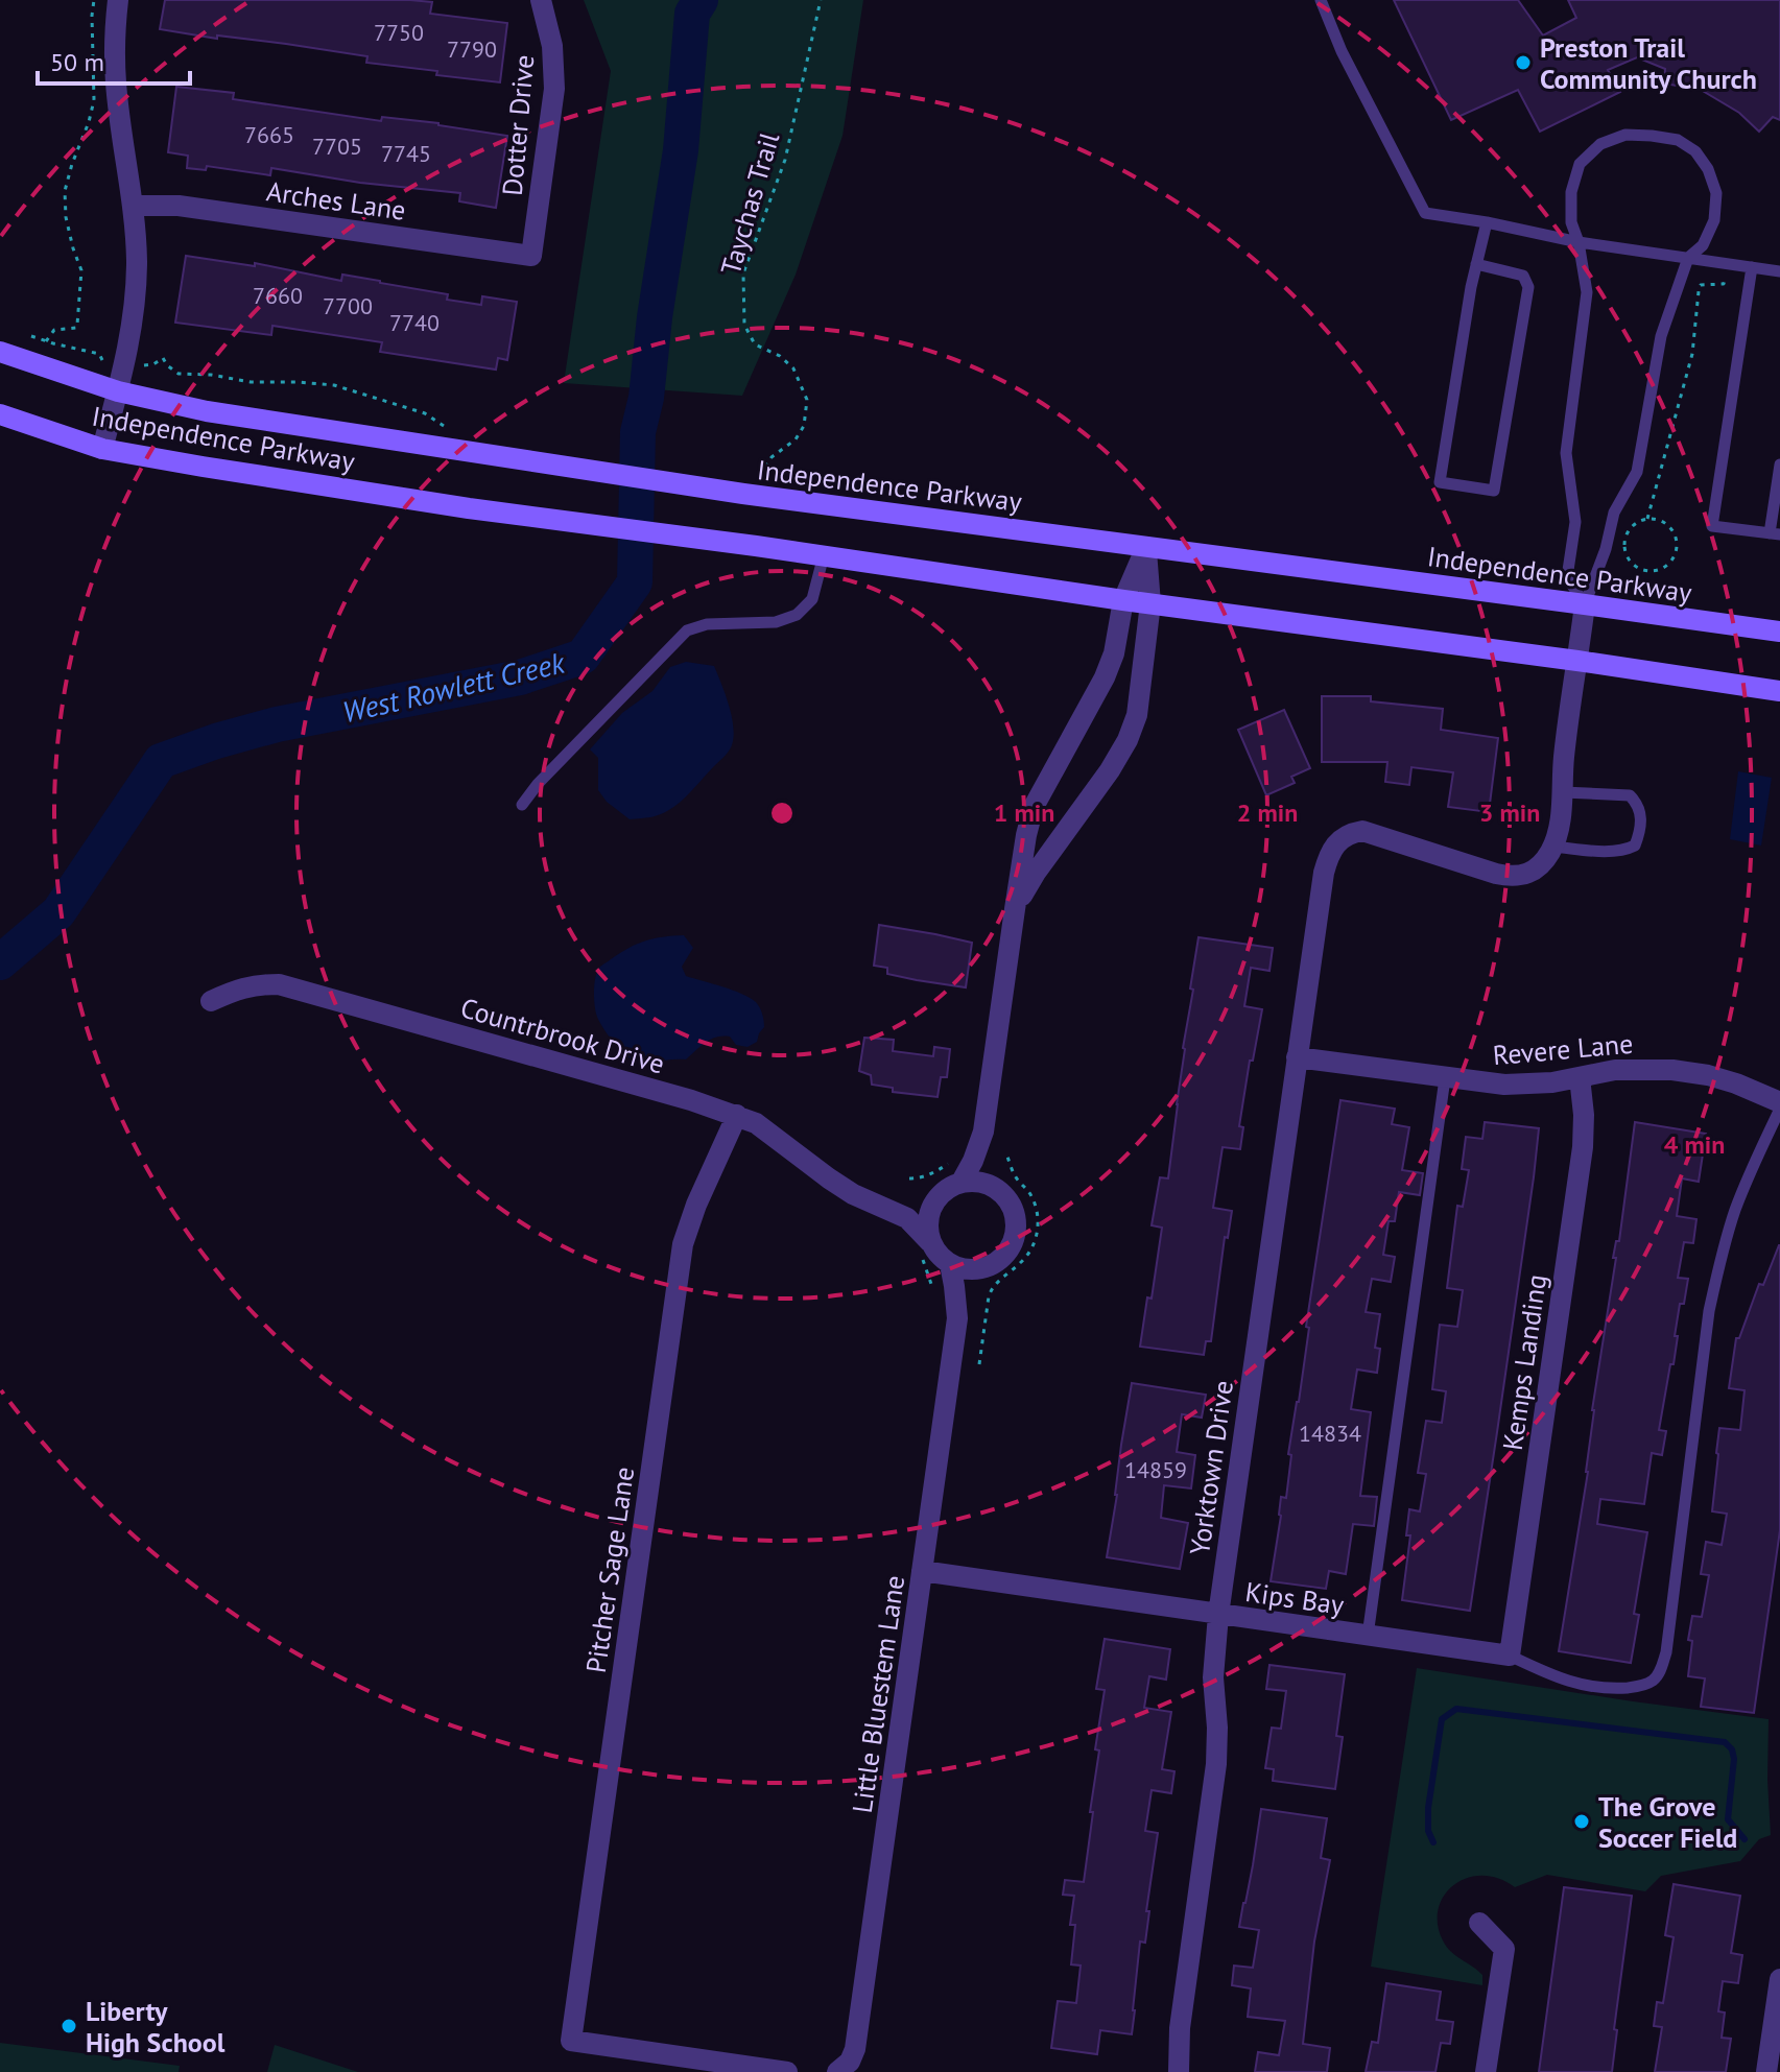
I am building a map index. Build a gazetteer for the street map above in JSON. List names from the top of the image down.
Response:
{
  "streets": {
    "main road": ["Independence Parkway"],
    "street": [
      "Dotter Drive",
      "Arches Lane",
      "Countrbrook Drive",
      "Revere Lane",
      "Kemps Landing",
      "Yorktown Drive",
      "Pitcher Sage Lane",
      "Kips Bay",
      "Little Bluestem Lane"
    ],
    "path": ["Taychas Trail"]
  },
  "crossings": [
    ["Dotter Drive", "Arches Lane"],
    ["Countrbrook Drive", "Pitcher Sage Lane"],
    ["Countrbrook Drive", "Little Bluestem Lane"],
    ["Revere Lane", "Kemps Landing"],
    ["Revere Lane", "Yorktown Drive"],
    ["Kemps Landing", "Kips Bay"],
    ["Yorktown Drive", "Kips Bay"],
    ["Kips Bay", "Little Bluestem Lane"]
  ],
  "water": ["West Rowlett Creek"],
  "places": ["Preston Trail Community Church", "The Grove Soccer Field", "Liberty High School"],
  "house_numbers": [
    "7750",
    "7790",
    "7665",
    "7705",
    "7745",
    "7660",
    "7700",
    "7740",
    "14834",
    "14859"
  ],
  "scale_bar": "50 m",
  "rings": [
    "1 min",
    "2 min",
    "3 min",
    "4 min"
  ]
}
